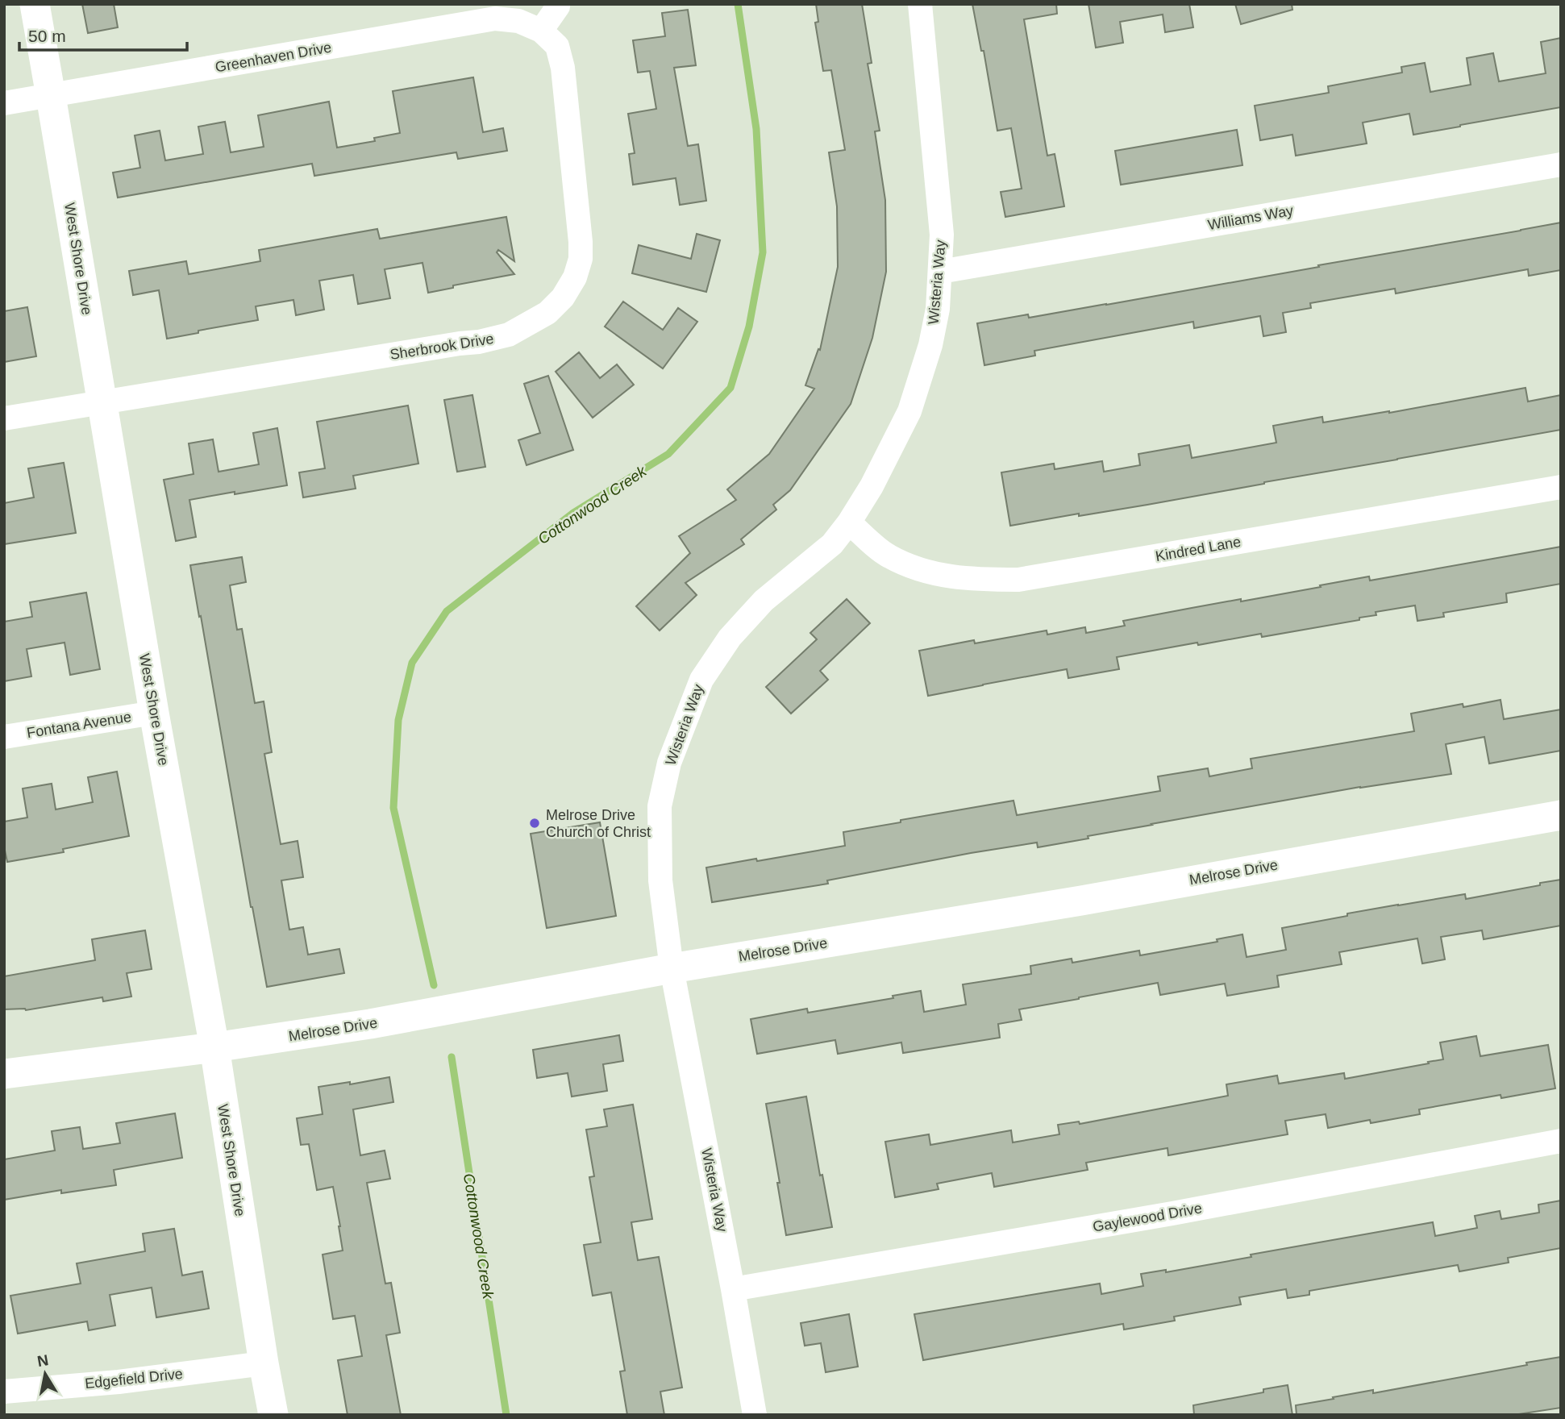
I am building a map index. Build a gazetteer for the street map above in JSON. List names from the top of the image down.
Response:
{
  "streets": {
    "street": [
      "Greenhaven Drive",
      "Williams Way",
      "West Shore Drive",
      "Wisteria Way",
      "Sherbrook Drive",
      "Kindred Lane",
      "Fontana Avenue",
      "Melrose Drive",
      "Gaylewood Drive",
      "Edgefield Drive"
    ]
  },
  "crossings": [
    ["Greenhaven Drive", "West Shore Drive"],
    ["Greenhaven Drive", "Sherbrook Drive"],
    ["Williams Way", "Wisteria Way"],
    ["West Shore Drive", "Sherbrook Drive"],
    ["West Shore Drive", "Fontana Avenue"],
    ["West Shore Drive", "Melrose Drive"],
    ["West Shore Drive", "Edgefield Drive"],
    ["Wisteria Way", "Kindred Lane"],
    ["Wisteria Way", "Melrose Drive"],
    ["Wisteria Way", "Gaylewood Drive"]
  ],
  "water": ["Cottonwood Creek"],
  "places": ["Melrose Drive Church of Christ"],
  "scale_bar": "50 m",
  "north": "top"
}
